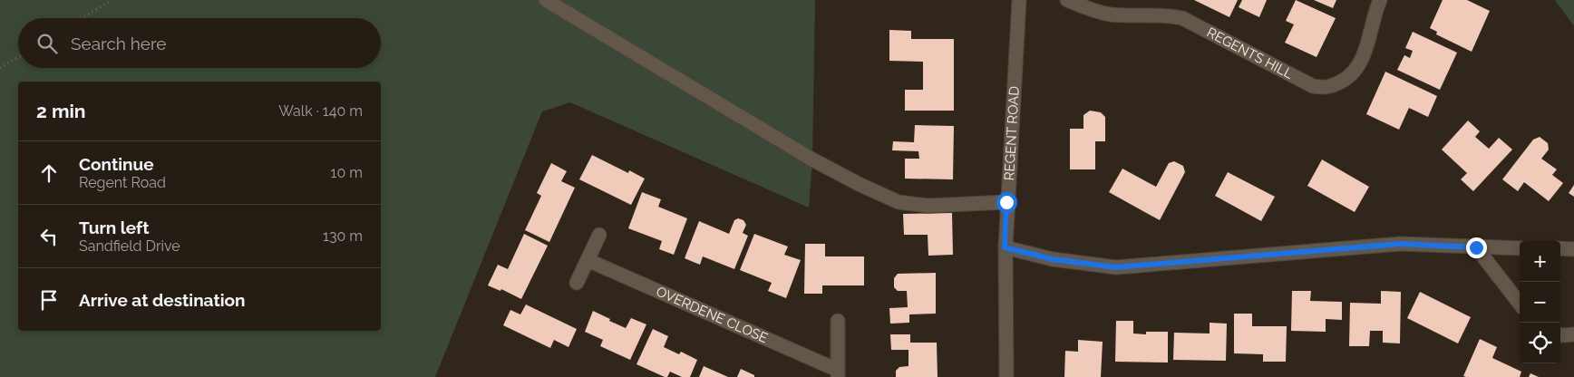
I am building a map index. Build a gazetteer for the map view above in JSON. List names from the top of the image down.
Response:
{
  "streets": {
    "street": ["REGENTS HILL", "REGENT ROAD", "OVERDENE CLOSE"]
  },
  "page": {
    "search": "Search here",
    "heading": ["2 min", "Walk · 140 m"],
    "list": [
      ["Continue", "Regent Road", "10 m"],
      ["Turn left", "Sandfield Drive", "130 m"],
      "Arrive at destination"
    ],
    "map_buttons": ["+", "−"]
  }
}
